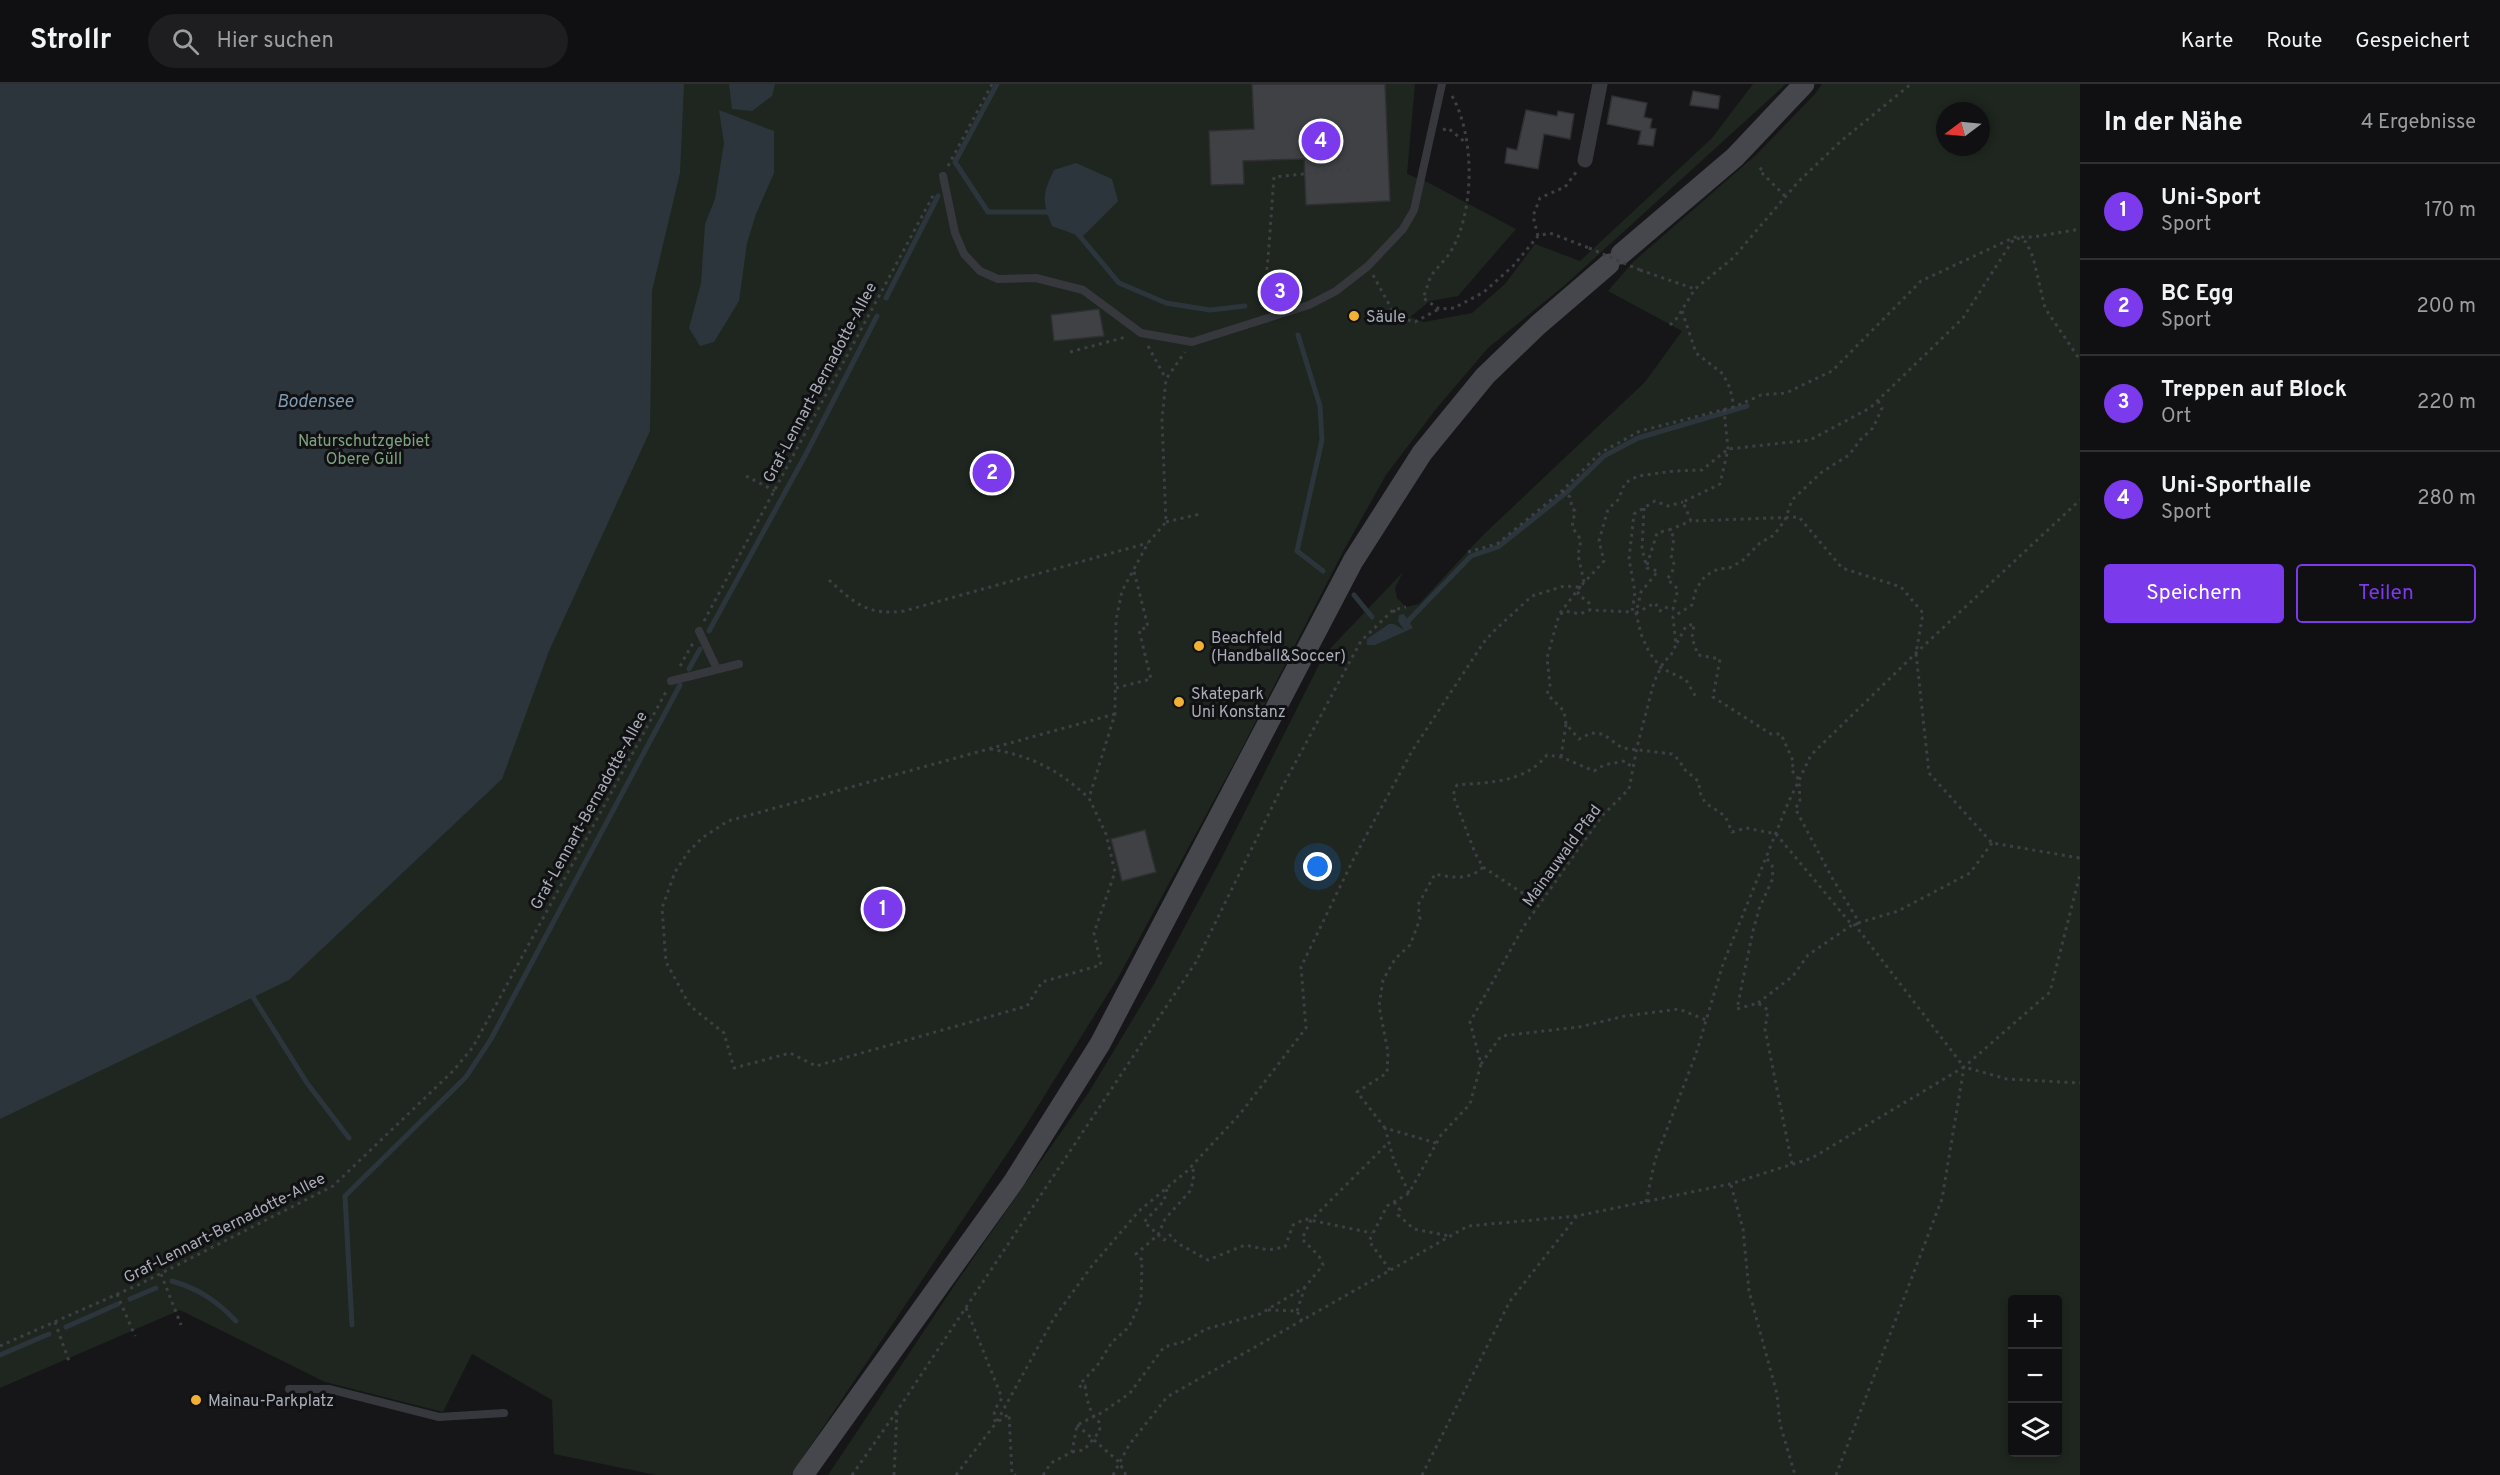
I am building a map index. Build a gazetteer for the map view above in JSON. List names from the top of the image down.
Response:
{
  "streets": {
    "path": ["Graf-Lennart-Bernadotte-Allee", "Mainauwald Pfad"]
  },
  "water": ["Bodensee"],
  "parks": ["Naturschutzgebiet Obere Güll"],
  "places": [
    "Säule",
    "Beachfeld (Handball&Soccer)",
    "Skatepark Uni Konstanz",
    "Mainau-Parkplatz"
  ],
  "north": "left",
  "page": {
    "header": "Strollr",
    "search": "Hier suchen",
    "nav": ["Karte", "Route", "Gespeichert"],
    "heading": ["In der Nähe", "4 Ergebnisse"],
    "pins": [
      "4",
      "3",
      "2",
      "1"
    ],
    "list": [
      {
        "mark": "1",
        "name": "Uni-Sport",
        "note": "Sport",
        "value": "170 m"
      },
      {
        "mark": "2",
        "name": "BC Egg",
        "note": "Sport",
        "value": "200 m"
      },
      {
        "mark": "3",
        "name": "Treppen auf Block",
        "note": "Ort",
        "value": "220 m"
      },
      {
        "mark": "4",
        "name": "Uni-Sporthalle",
        "note": "Sport",
        "value": "280 m"
      }
    ],
    "buttons": ["Speichern", "Teilen"],
    "map_buttons": ["+", "−"]
  }
}
